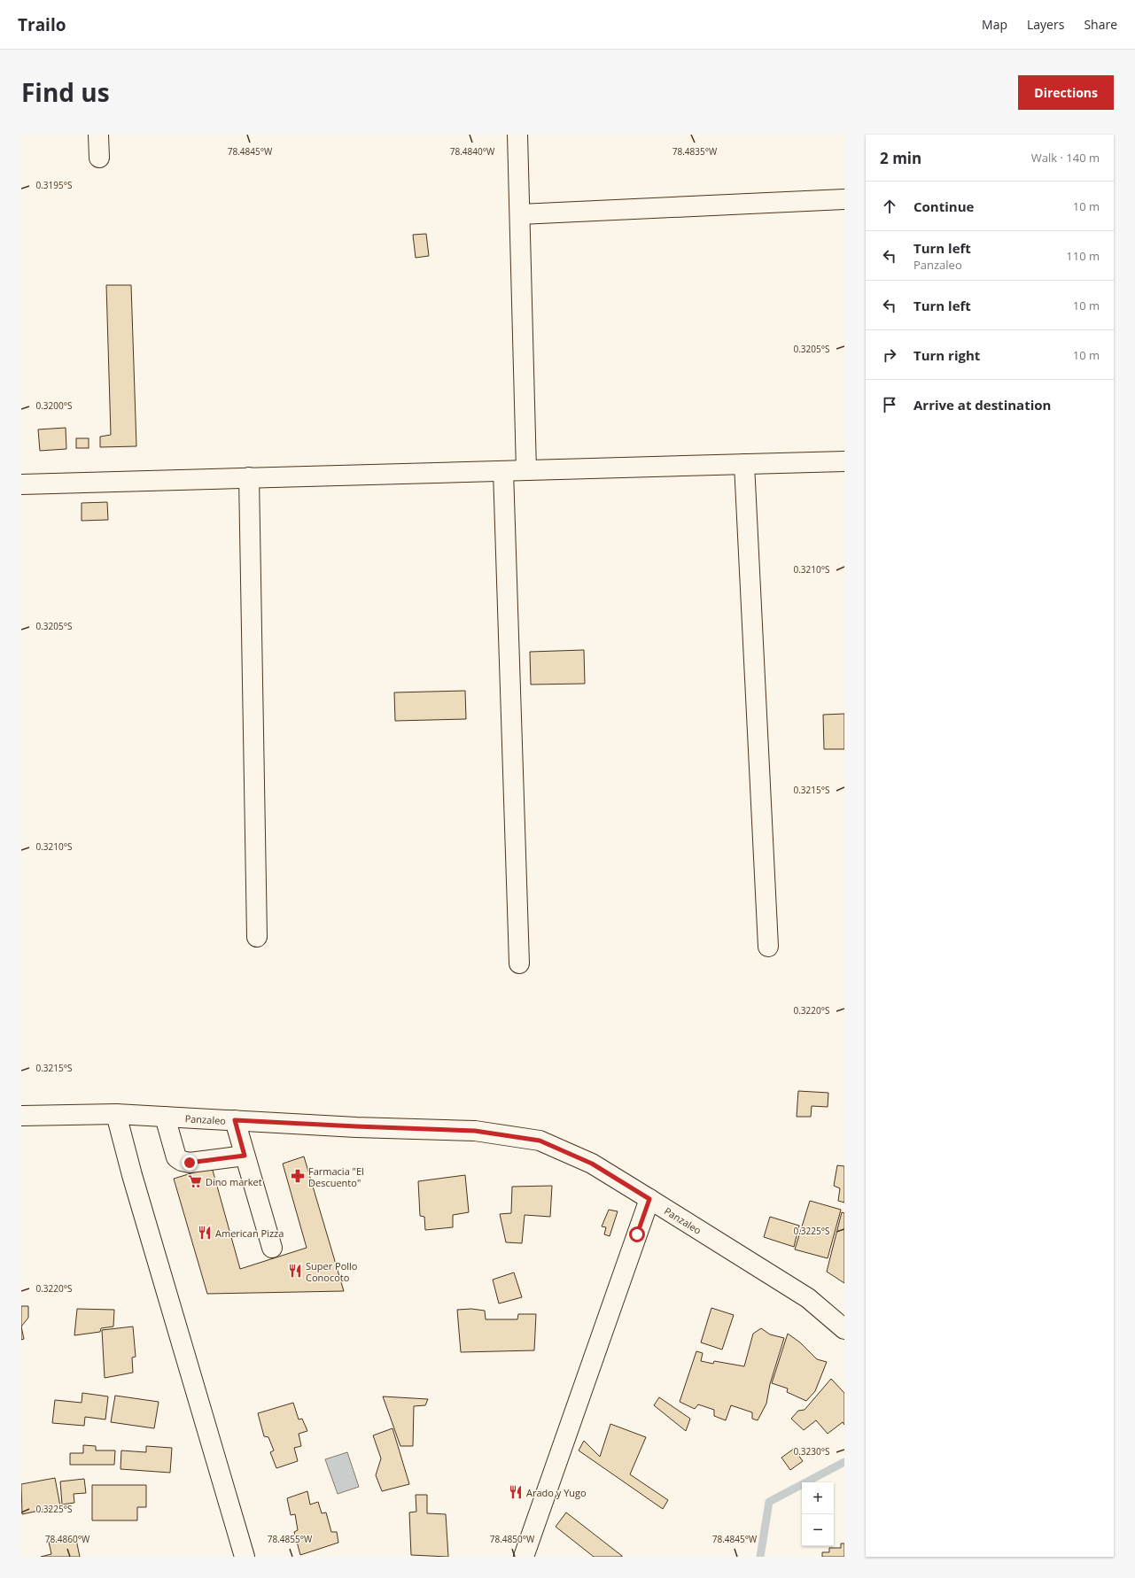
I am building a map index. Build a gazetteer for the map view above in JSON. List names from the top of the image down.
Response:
{
  "streets": {
    "street": ["Panzaleo"]
  },
  "places": {
    "pharmacy": ["Farmacia \"El Descuento\""],
    "supermarket": ["Dino market"],
    "restaurant": ["American Pizza", "Super Pollo Conocoto", "Arado y Yugo"]
  },
  "page": {
    "header": "Trailo",
    "nav": ["Map", "Layers", "Share"],
    "title": "Find us",
    "buttons": "Directions",
    "heading": ["2 min", "Walk · 140 m"],
    "list": [
      ["Continue", "10 m"],
      ["Turn left", "Panzaleo", "110 m"],
      ["Turn left", "10 m"],
      ["Turn right", "10 m"],
      "Arrive at destination"
    ],
    "map_buttons": ["+", "−"]
  },
  "coordinates": [
    "78.4835°W",
    "78.4845°W",
    "78.4840°W",
    "0.3195°S",
    "0.3205°S",
    "0.3200°S",
    "0.3210°S",
    "0.3215°S",
    "0.3220°S",
    "0.3225°S",
    "0.3230°S",
    "78.4860°W",
    "78.4855°W",
    "78.4850°W"
  ]
}
